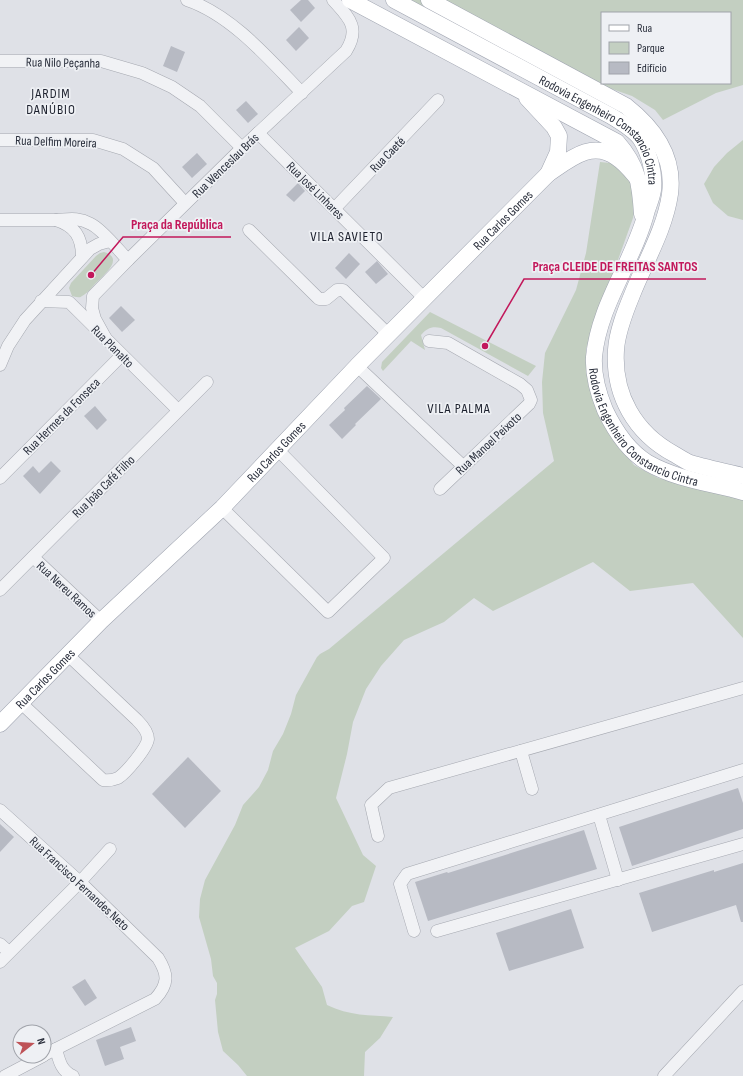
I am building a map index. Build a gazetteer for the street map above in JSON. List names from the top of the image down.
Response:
{
  "streets": {
    "main road": ["Rodovia Engenheiro Constancio Cintra", "Rua Carlos Gomes"],
    "street": [
      "Rua Nilo Peçanha",
      "Rua Delfim Moreira",
      "Rua Caeté",
      "Rua Wenceslau Brás",
      "Rua José Linhares",
      "Rua Planalto",
      "Rua Hermes da Fonseca",
      "Rua Manoel Peixoto",
      "Rua João Café Filho",
      "Rua Nereu Ramos",
      "Rua Francisco Fernandes Neto"
    ]
  },
  "crossings": [
    ["Rua Nilo Peçanha", "Rua Wenceslau Brás"],
    ["Rua Delfim Moreira", "Rua Wenceslau Brás"],
    ["Rua Caeté", "Rua José Linhares"],
    ["Rua Wenceslau Brás", "Rua José Linhares"],
    ["Rua José Linhares", "Rua Carlos Gomes"],
    ["Rua Carlos Gomes", "Rua Nereu Ramos"],
    ["Rua Planalto", "Rua Hermes da Fonseca"],
    ["Rua Planalto", "Rua João Café Filho"],
    ["Rua João Café Filho", "Rua Nereu Ramos"]
  ],
  "districts": ["JARDIM DANÚBIO", "VILA SAVIETO", "VILA PALMA"],
  "places": ["Praça da República", "Praça CLEIDE DE FREITAS SANTOS"],
  "legend": ["Rua", "Parque", "Edifício"],
  "north": "right"
}
